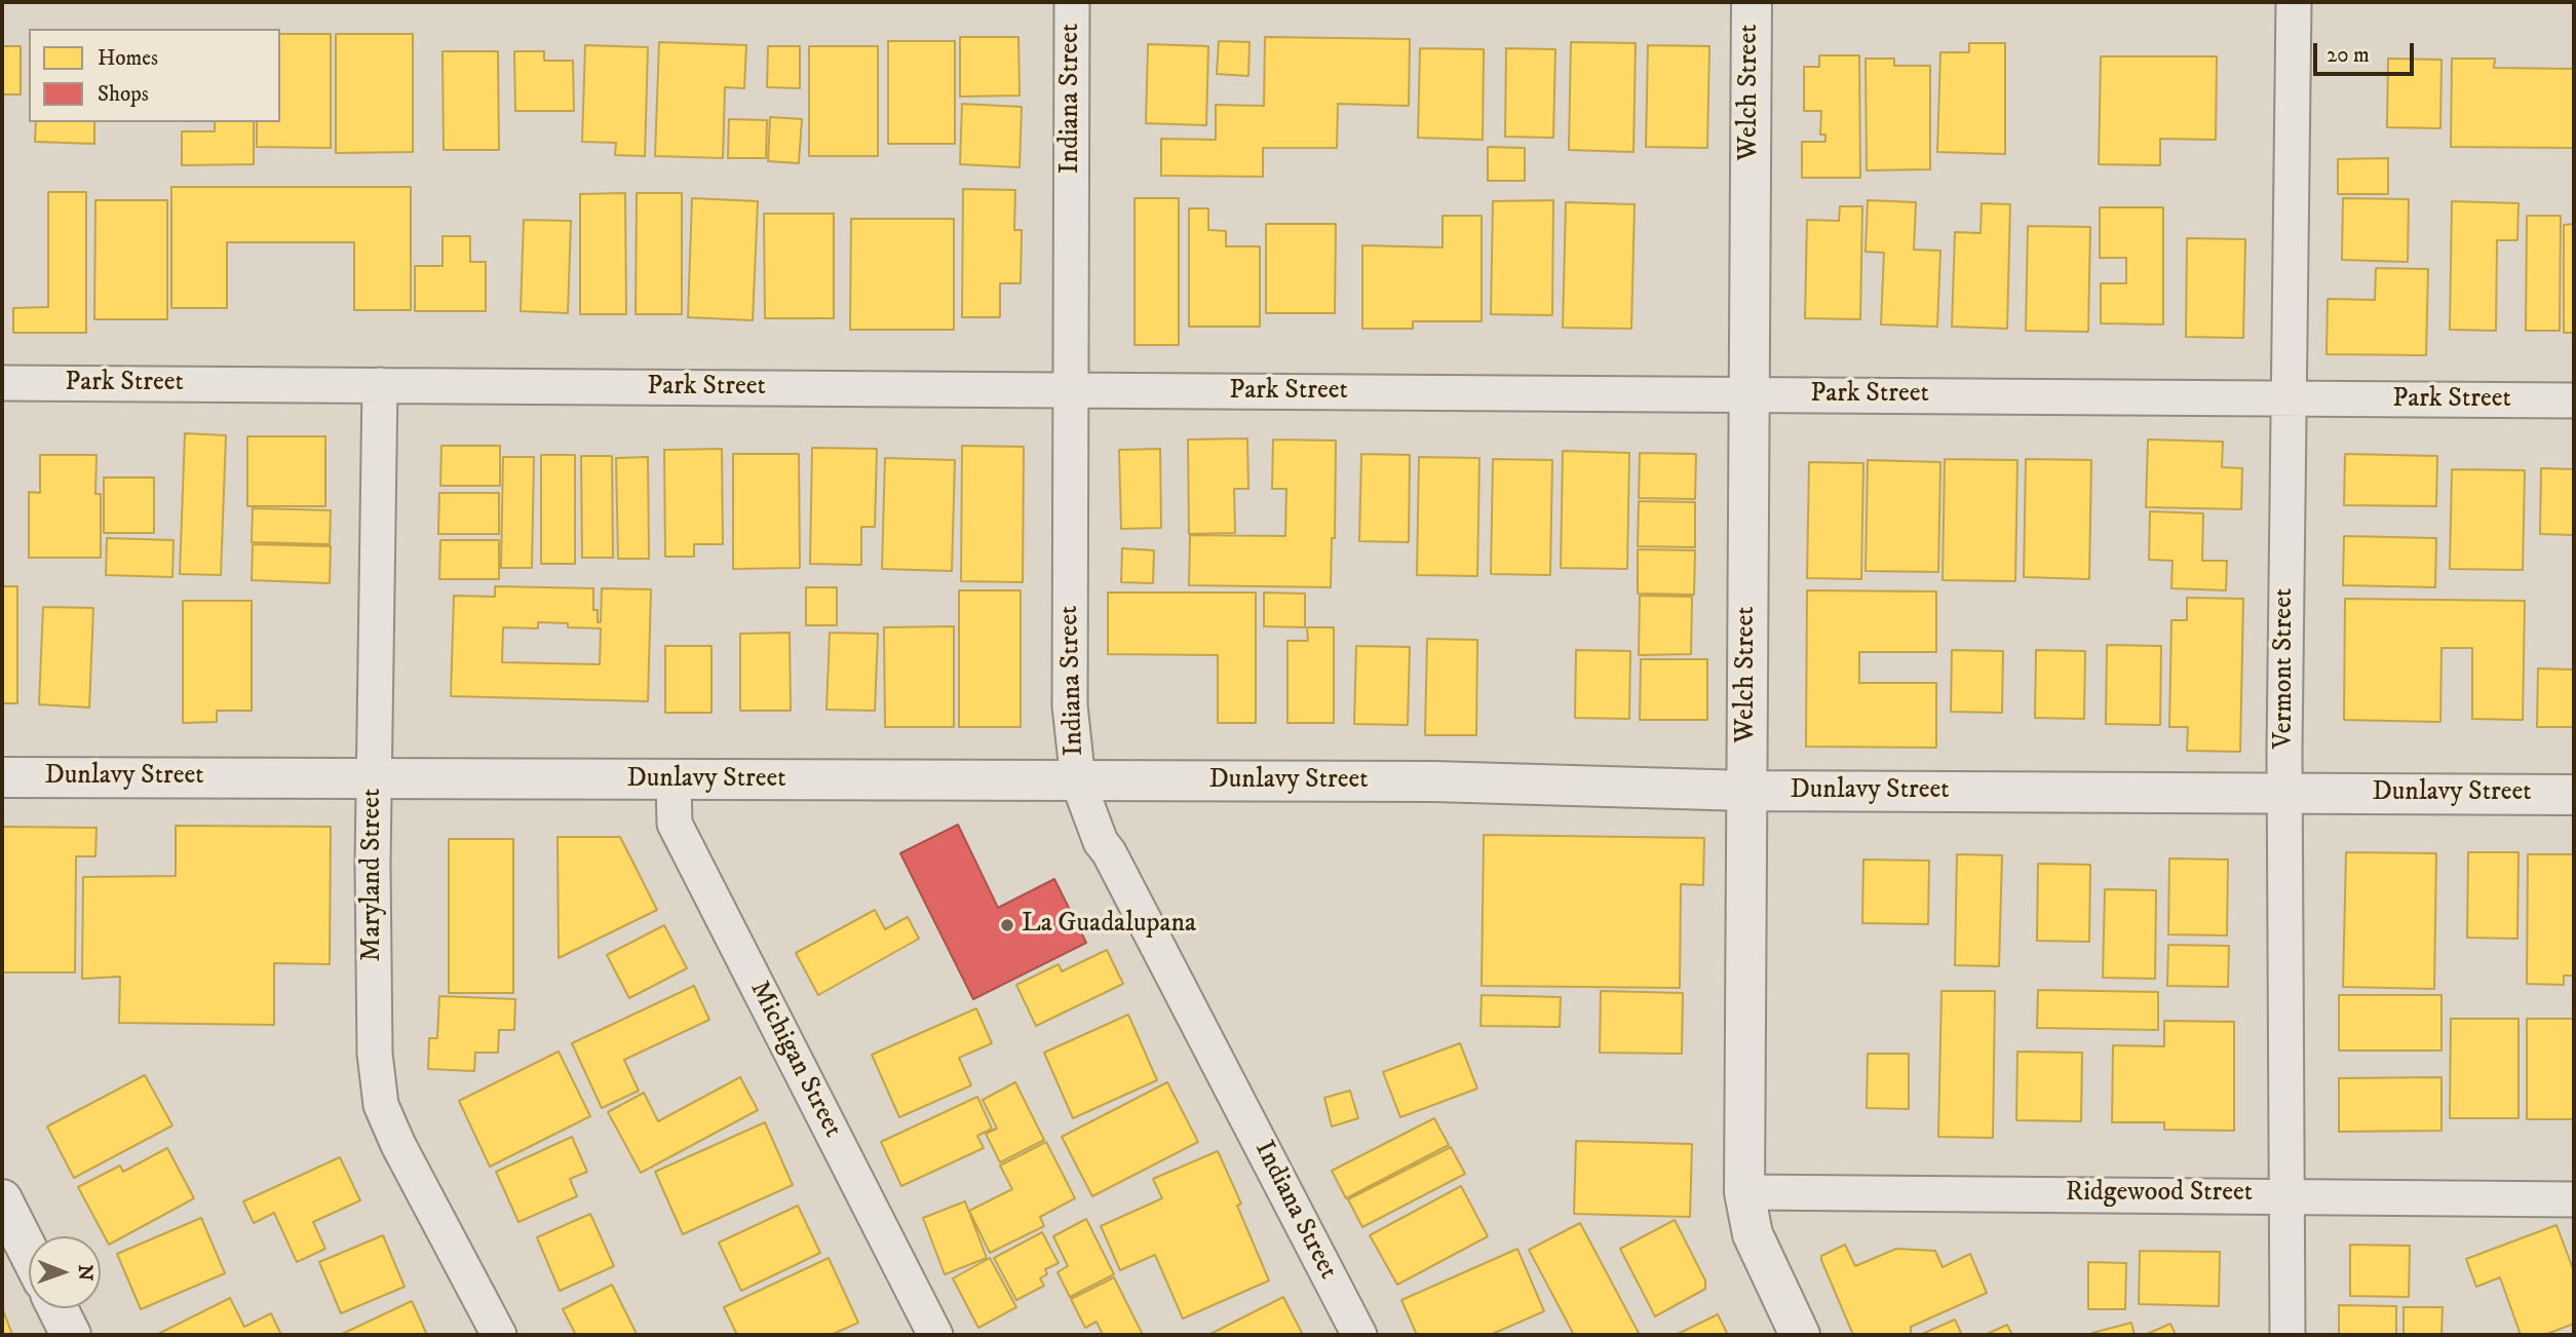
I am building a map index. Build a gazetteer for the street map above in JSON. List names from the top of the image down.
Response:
{
  "streets": {
    "street": [
      "Welch Street",
      "Indiana Street",
      "Park Street",
      "Vermont Street",
      "Dunlavy Street",
      "Maryland Street",
      "Michigan Street",
      "Ridgewood Street"
    ]
  },
  "crossings": [
    ["Welch Street", "Park Street"],
    ["Welch Street", "Dunlavy Street"],
    ["Welch Street", "Ridgewood Street"],
    ["Indiana Street", "Park Street"],
    ["Indiana Street", "Dunlavy Street"],
    ["Park Street", "Vermont Street"],
    ["Park Street", "Maryland Street"],
    ["Vermont Street", "Dunlavy Street"],
    ["Vermont Street", "Ridgewood Street"],
    ["Dunlavy Street", "Maryland Street"],
    ["Dunlavy Street", "Michigan Street"]
  ],
  "places": ["La Guadalupana"],
  "legend": ["Homes", "Shops"],
  "scale_bar": "20 m",
  "north": "right"
}
